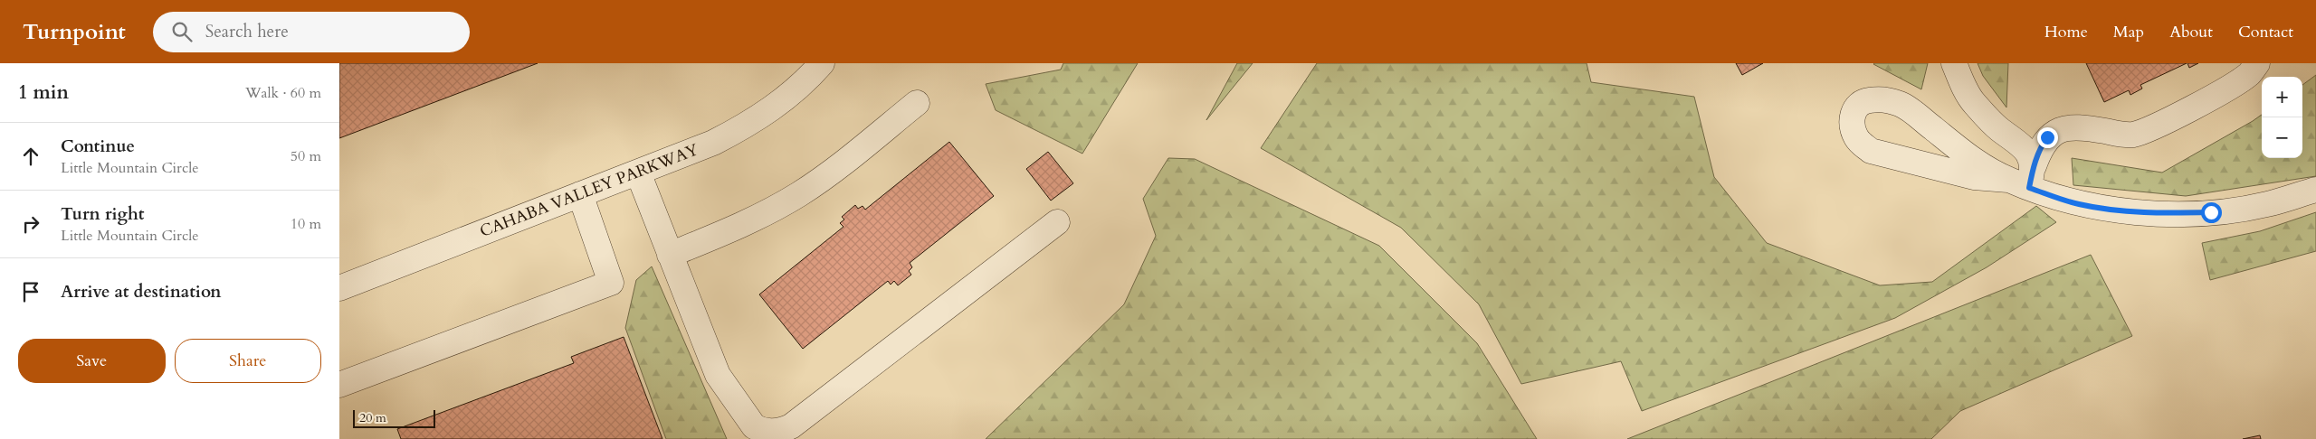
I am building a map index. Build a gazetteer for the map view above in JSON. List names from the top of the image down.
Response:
{
  "streets": {
    "street": ["CAHABA VALLEY PARKWAY"]
  },
  "scale_bar": "20 m",
  "page": {
    "header": "Turnpoint",
    "search": "Search here",
    "nav": [
      "Home",
      "Map",
      "About",
      "Contact"
    ],
    "heading": ["1 min", "Walk · 60 m"],
    "map_buttons": ["+", "−"],
    "list": [
      ["Continue", "Little Mountain Circle", "50 m"],
      ["Turn right", "Little Mountain Circle", "10 m"],
      "Arrive at destination"
    ],
    "buttons": ["Save", "Share"],
    "scale": "20 m"
  }
}
